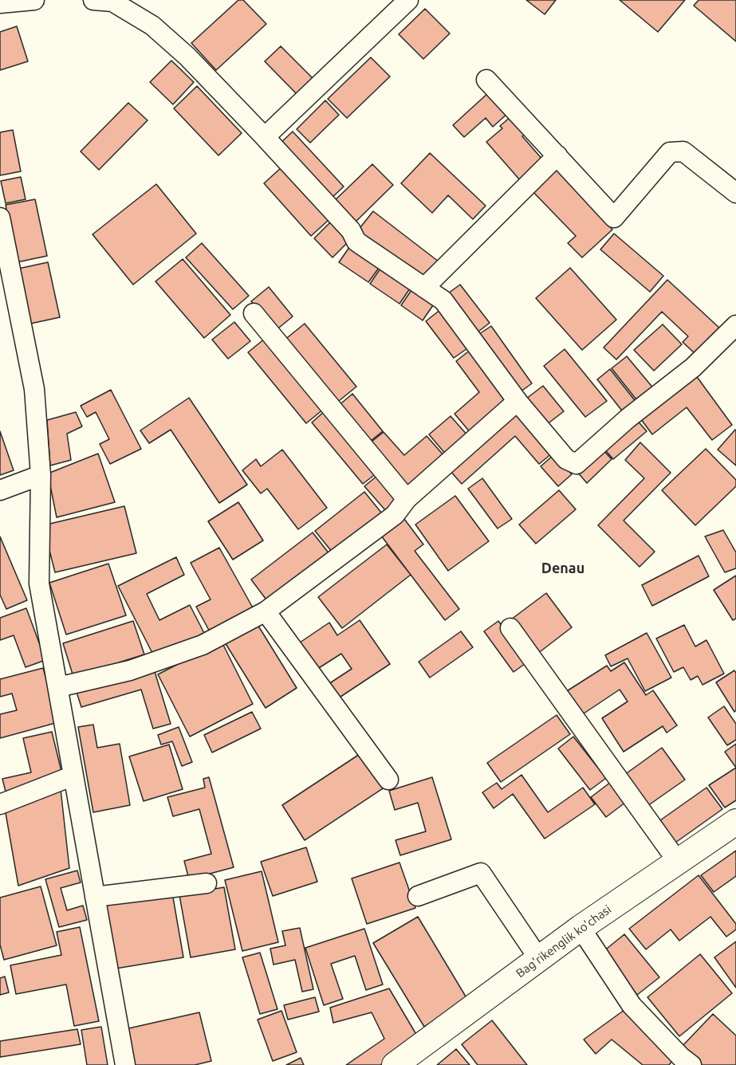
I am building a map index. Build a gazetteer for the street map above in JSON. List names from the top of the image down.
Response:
{
  "streets": {
    "main road": ["Bag'rikenglik ko'chasi"]
  },
  "districts": ["Denau"]
}
